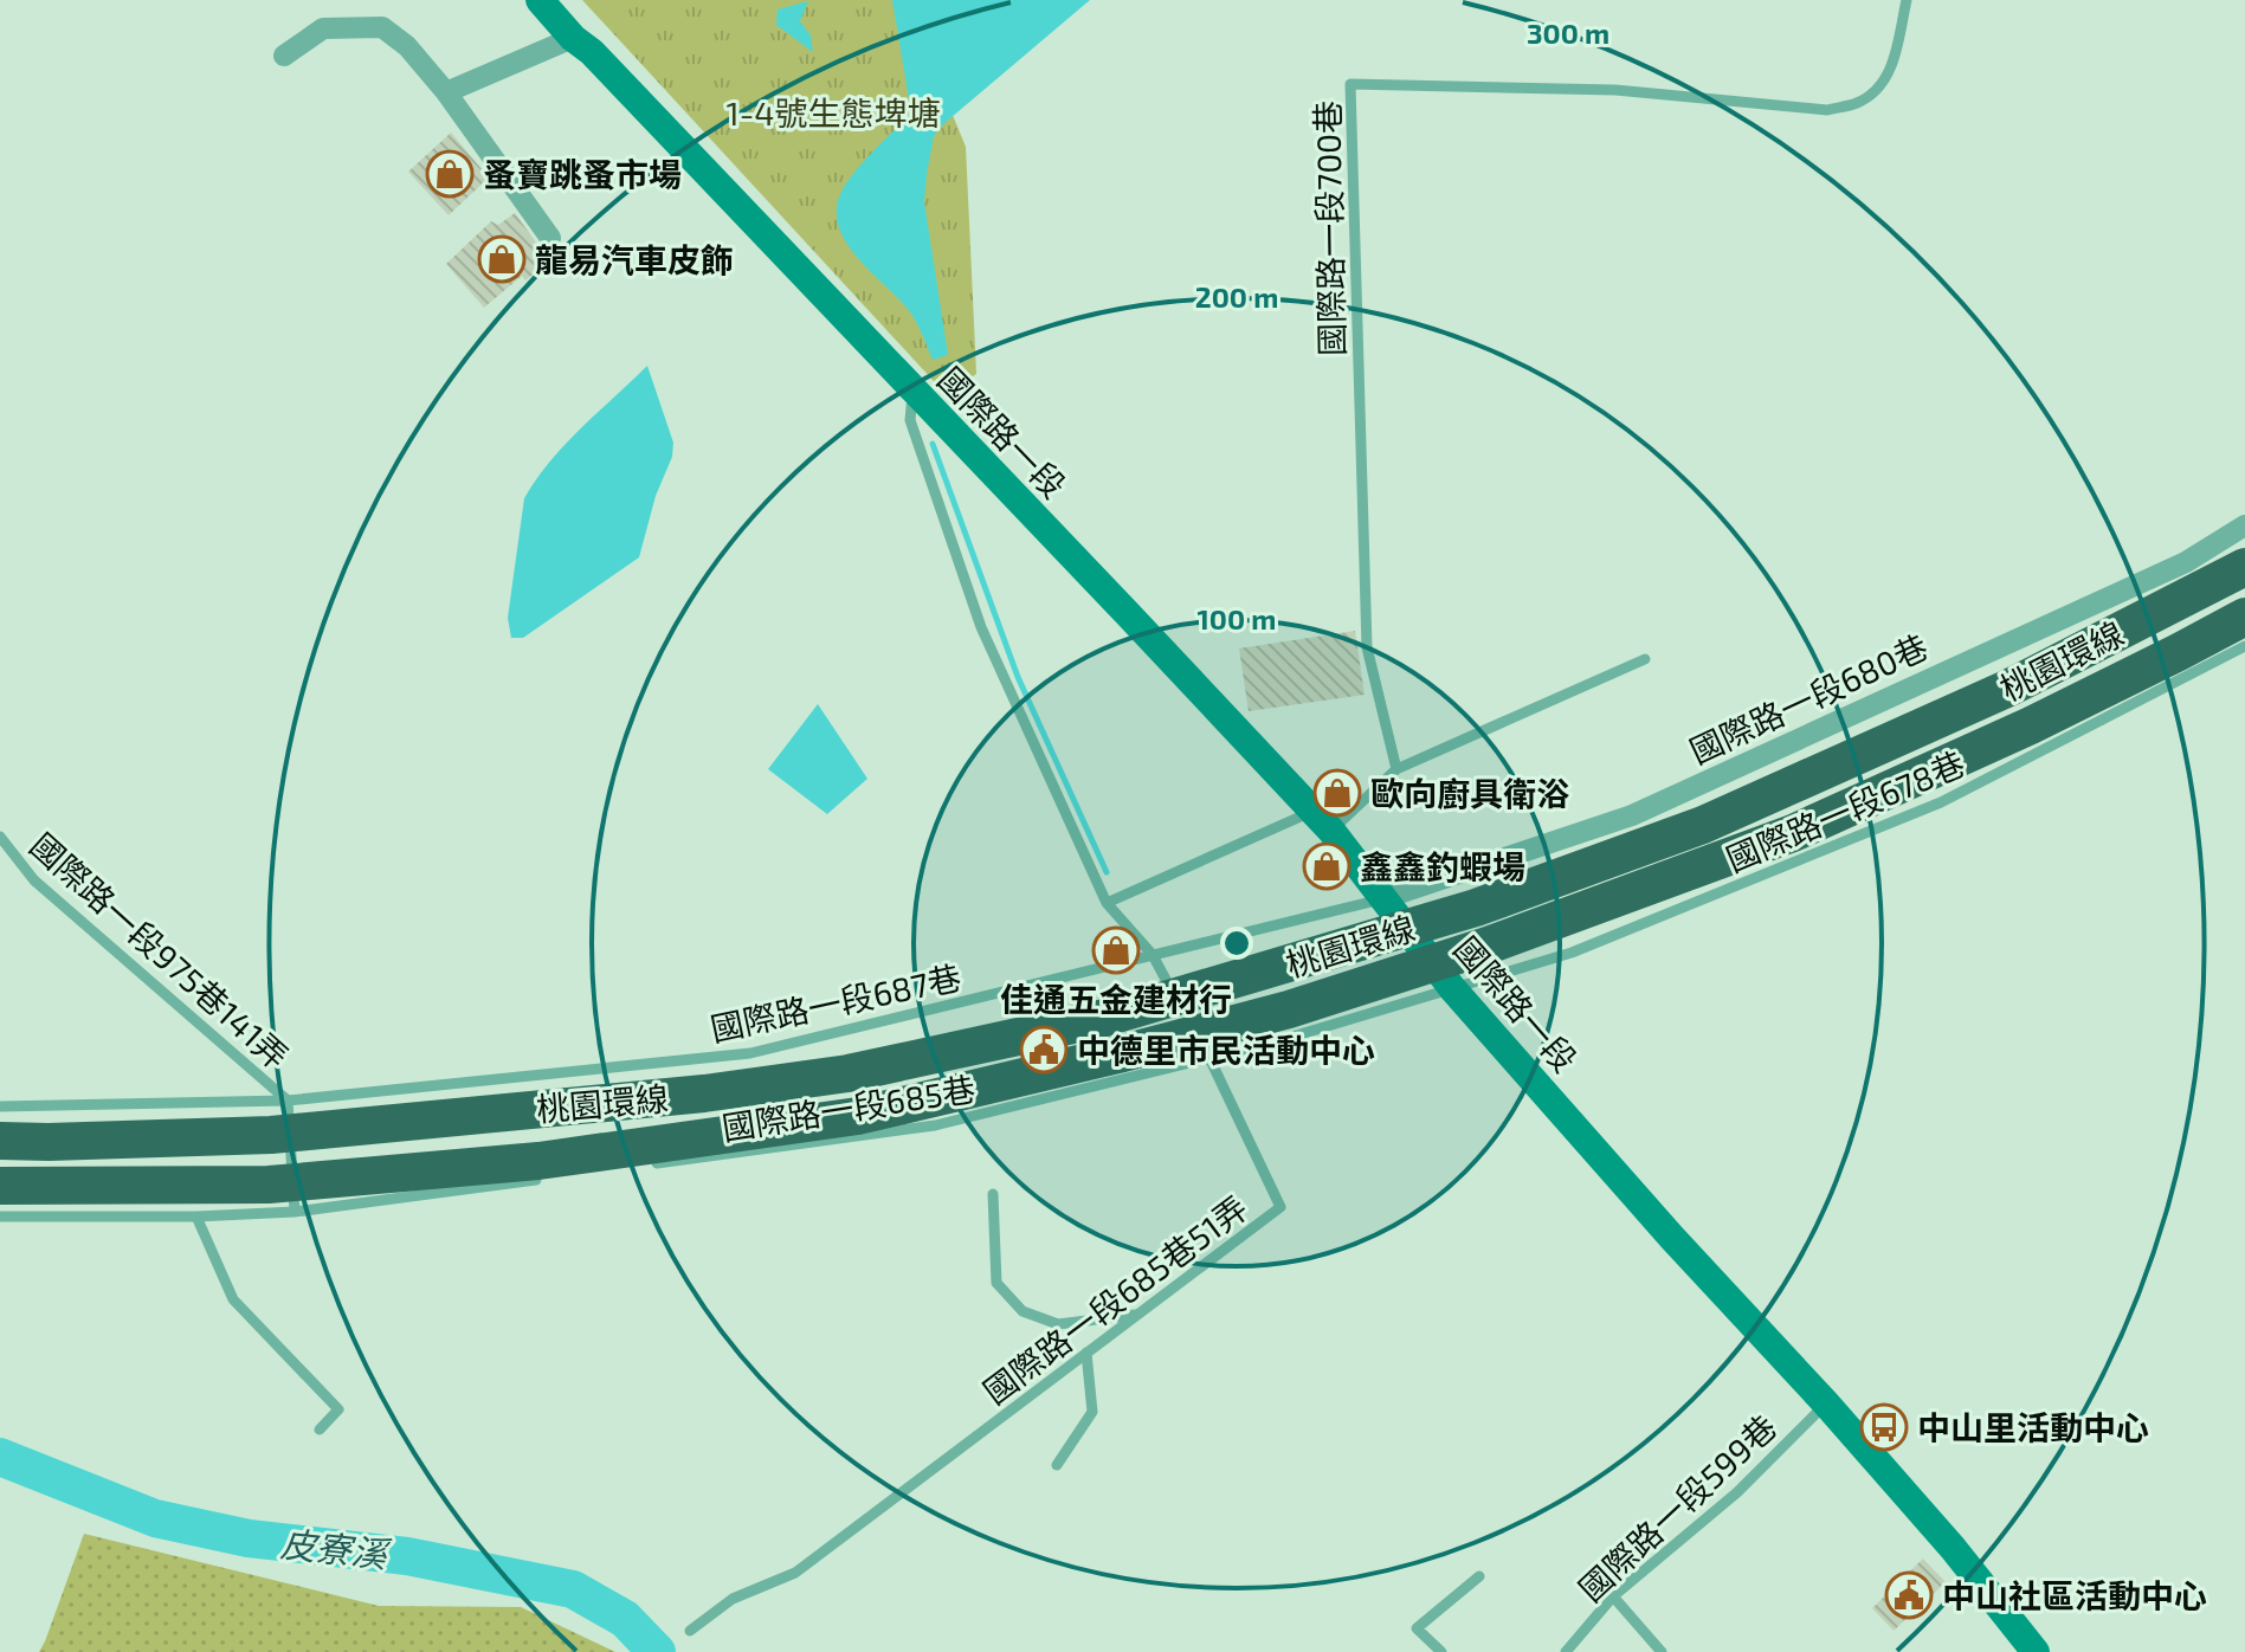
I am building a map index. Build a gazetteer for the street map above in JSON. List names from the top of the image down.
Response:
{
  "streets": {
    "highway": ["桃園環線"],
    "street": ["國際路一段", "國際路一段680巷"],
    "lane": [
      "國際路一段700巷",
      "國際路一段678巷",
      "國際路一段975巷141弄",
      "國際路一段687巷",
      "國際路一段685巷",
      "國際路一段685巷51弄",
      "國際路一段599巷"
    ]
  },
  "crossings": [
    ["國際路一段", "國際路一段680巷"],
    ["國際路一段", "國際路一段678巷"],
    ["國際路一段", "國際路一段687巷"],
    ["國際路一段", "國際路一段685巷"],
    ["國際路一段", "國際路一段599巷"],
    ["國際路一段680巷", "國際路一段687巷"],
    ["國際路一段678巷", "國際路一段685巷"],
    ["國際路一段975巷141弄", "國際路一段687巷"],
    ["國際路一段685巷", "國際路一段685巷51弄"]
  ],
  "water": ["皮寮溪"],
  "parks": ["1-4號生態埤塘"],
  "places": {
    "shop": [
      "蚤寶跳蚤市場",
      "龍易汽車皮飾",
      "歐向廚具衛浴",
      "鑫鑫釣蝦場",
      "佳通五金建材行"
    ],
    "public building": ["中德里市民活動中心", "中山社區活動中心"],
    "bus stop": ["中山里活動中心"]
  },
  "rings": ["300 m", "200 m", "100 m"]
}
